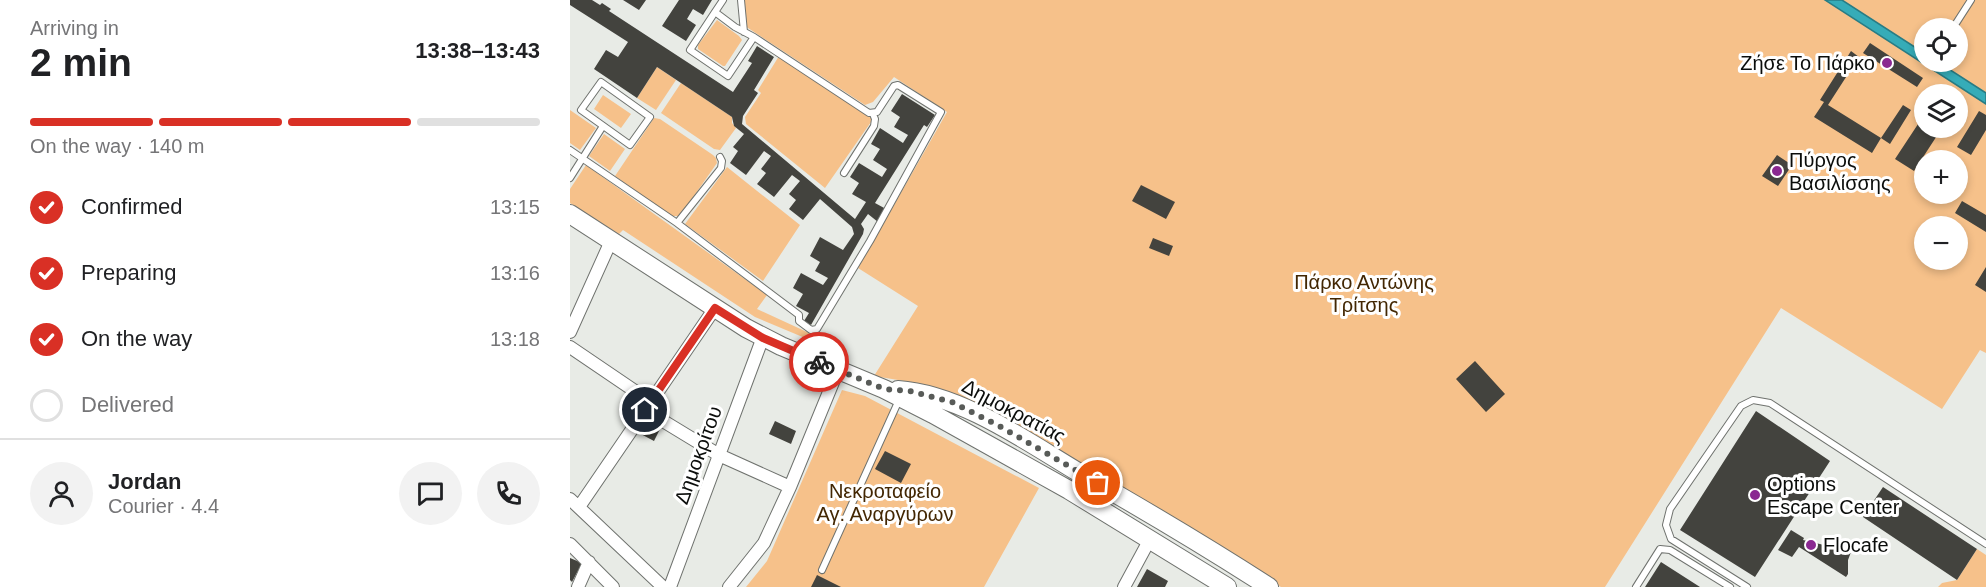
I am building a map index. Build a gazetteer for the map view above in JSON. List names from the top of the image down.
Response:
{
  "streets": {
    "main road": ["Δημοκρατίας"],
    "street": ["Δημοκρίτου"]
  },
  "crossings": [
    ["Δημοκρατίας", "Δημοκρίτου"]
  ],
  "parks": ["Πάρκο Αντώνης Τρίτσης", "Νεκροταφείο Αγ. Αναργύρων"],
  "places": [
    "Ζήσε Το Πάρκο",
    "Πύργος Βασιλίσσης",
    "Options Escape Center",
    "Flocafe"
  ],
  "page": {
    "heading": ["2 min", "Arriving in", "13:38–13:43"],
    "panel": ["Jordan", "Courier · 4.4"],
    "map_buttons": ["+", "−"],
    "bar": "On the way · 140 m",
    "list": [
      ["Confirmed", "13:15"],
      ["Preparing", "13:16"],
      ["On the way", "13:18"],
      "Delivered"
    ]
  }
}
